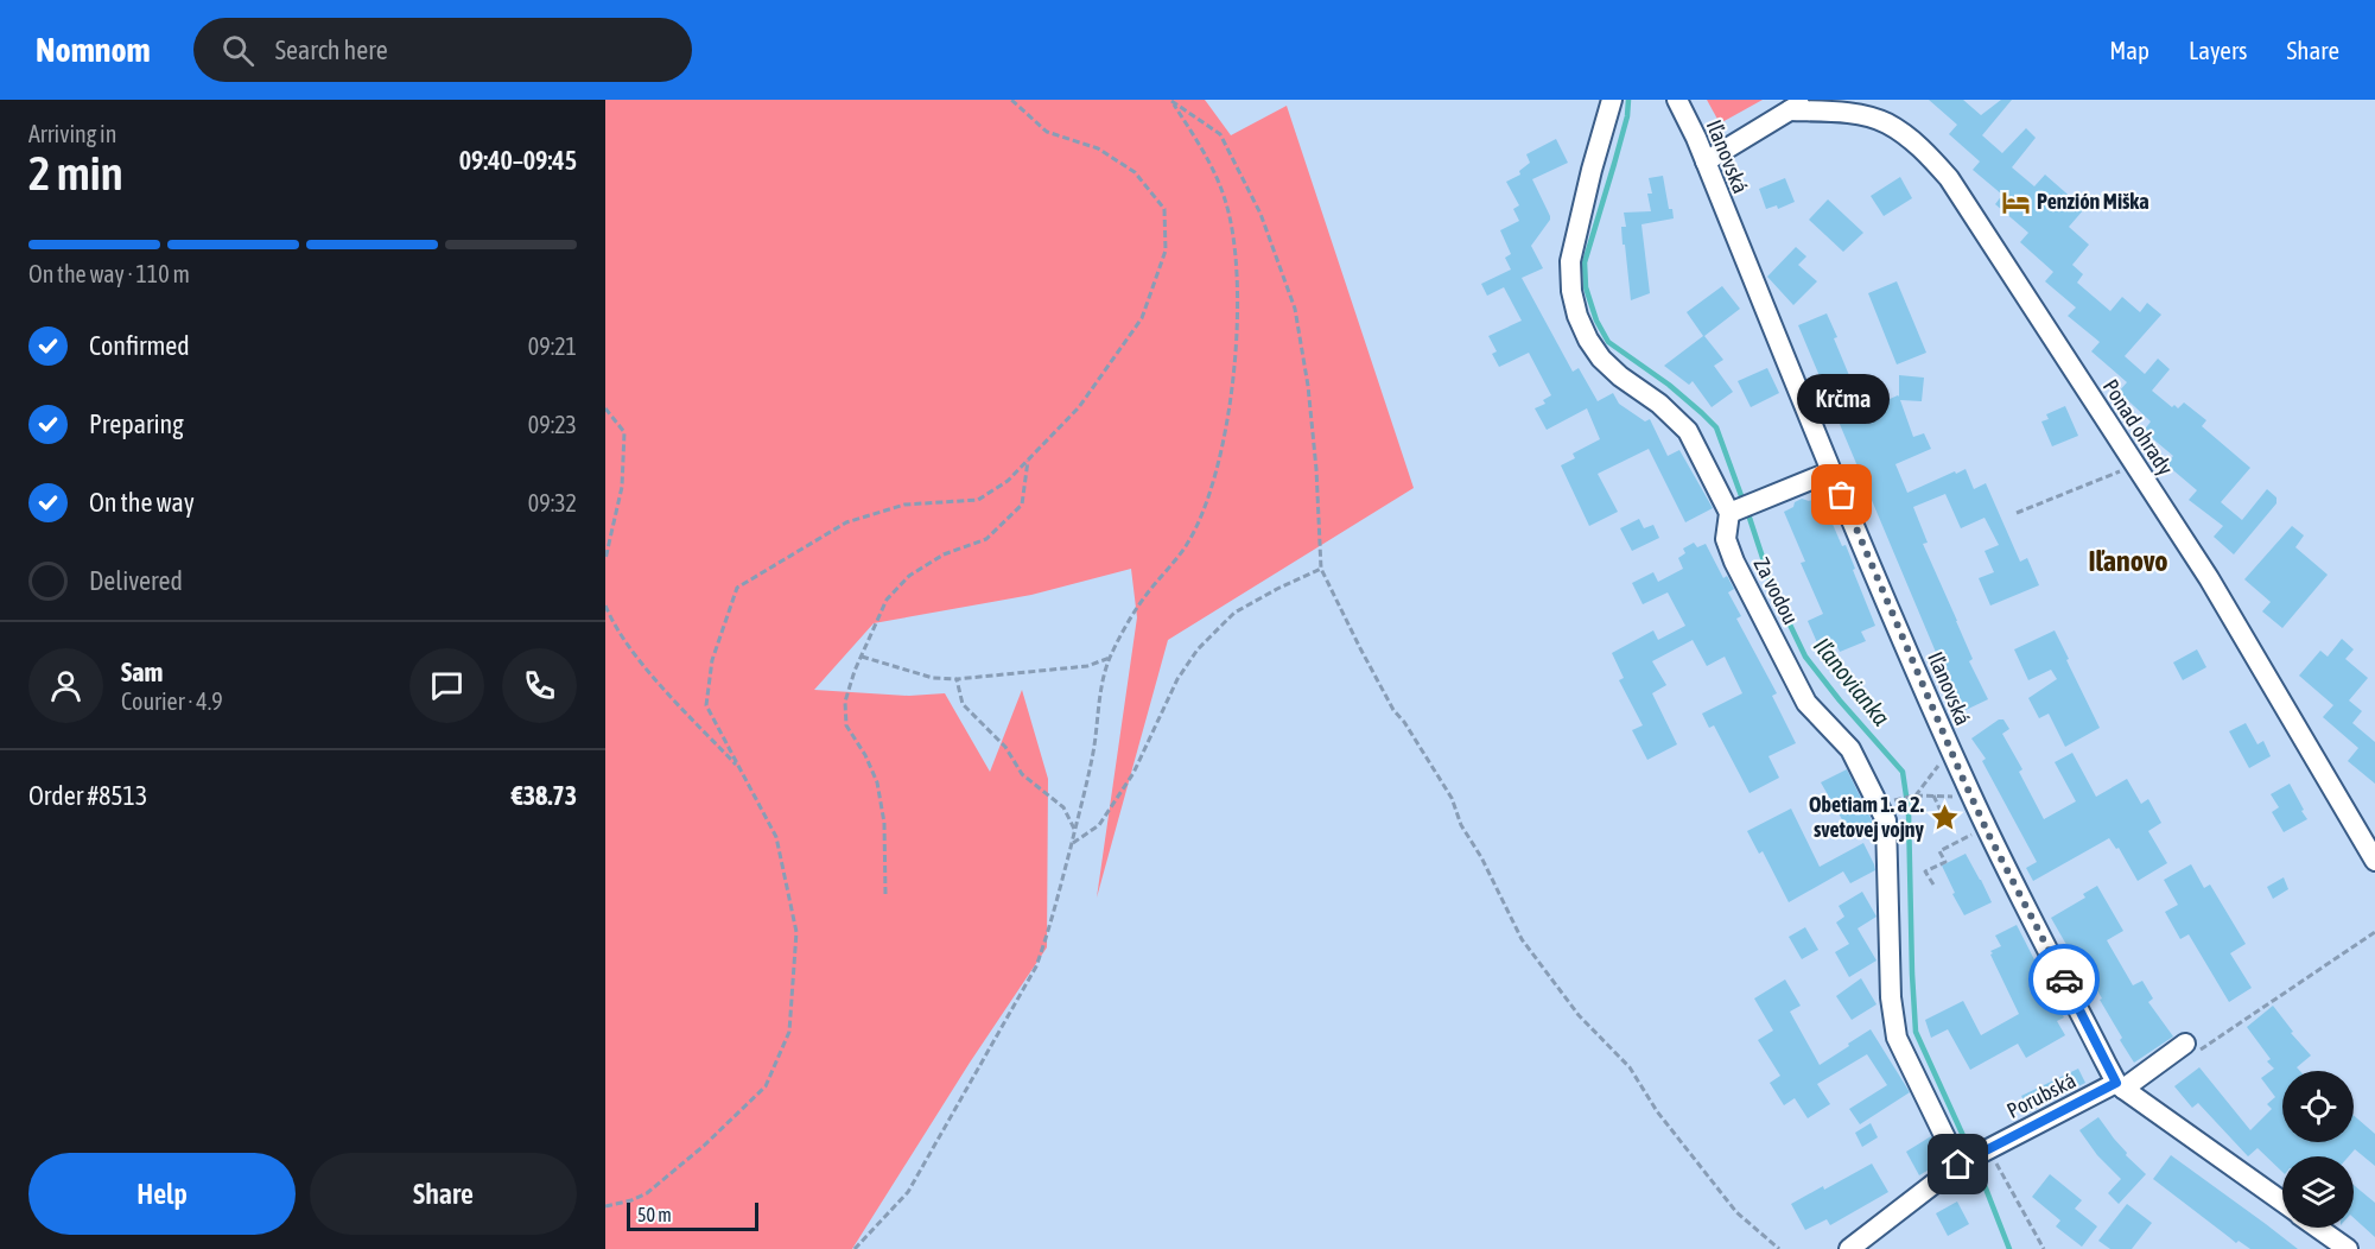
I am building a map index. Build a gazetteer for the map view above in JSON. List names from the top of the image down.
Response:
{
  "streets": {
    "street": [
      "Iľanovská",
      "Ponad ohrady",
      "Za vodou",
      "Porubská"
    ]
  },
  "crossings": [
    ["Iľanovská", "Porubská"],
    ["Za vodou", "Porubská"]
  ],
  "districts": ["Iľanovo"],
  "water": ["Iľanovianka"],
  "places": {
    "hotel": ["Penzión Miška"],
    "other": ["Krčma"],
    "place": ["Obetiam 1. a 2. svetovej vojny"]
  },
  "scale_bar": "50 m",
  "page": {
    "header": "Nomnom",
    "search": "Search here",
    "nav": ["Map", "Layers", "Share"],
    "heading": ["2 min", "Arriving in", "09:40–09:45"],
    "panel": [
      "Sam",
      "Courier · 4.9",
      "Order #8513",
      "€38.73"
    ],
    "bar": "On the way · 110 m",
    "list": [
      ["Confirmed", "09:21"],
      ["Preparing", "09:23"],
      ["On the way", "09:32"],
      "Delivered"
    ],
    "bubble": "Krčma",
    "buttons": ["Help", "Share"],
    "scale": "50 m"
  }
}
